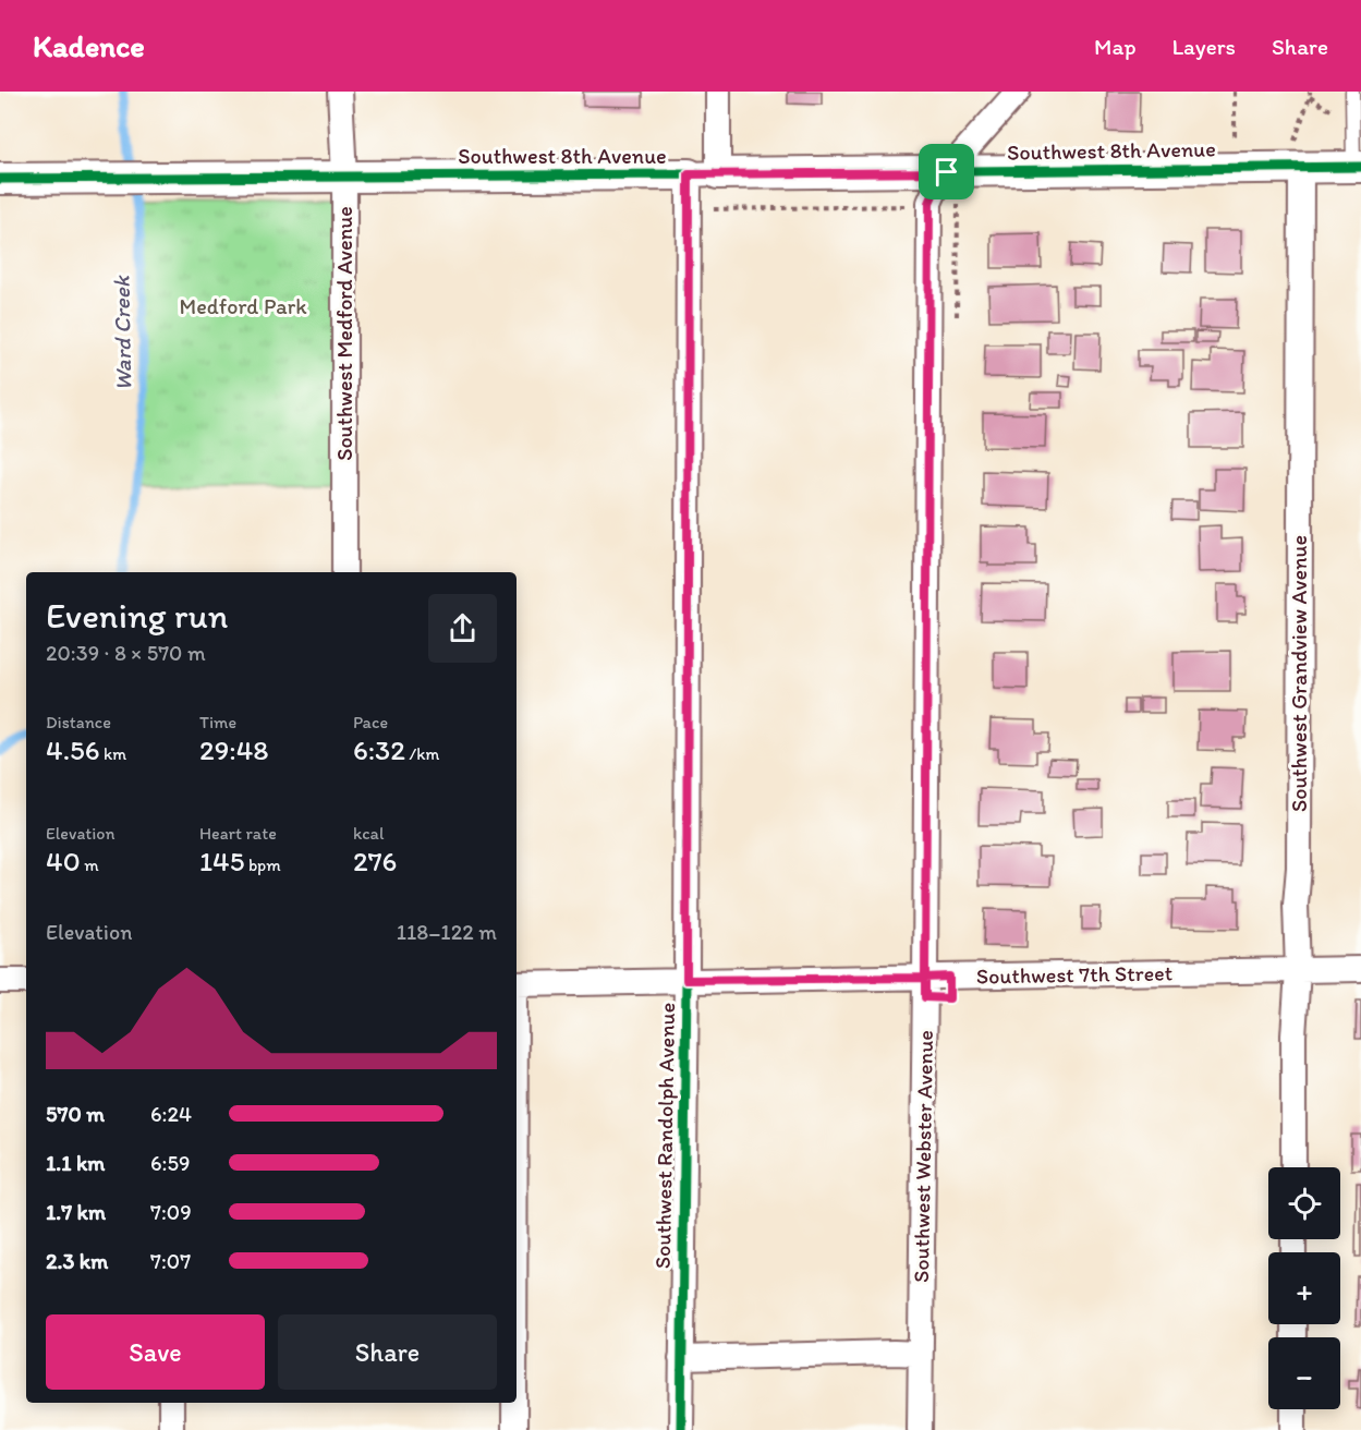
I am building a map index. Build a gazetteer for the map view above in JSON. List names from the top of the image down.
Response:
{
  "streets": {
    "street": [
      "Southwest 8th Avenue",
      "Southwest Medford Avenue",
      "Southwest Grandview Avenue",
      "Southwest 7th Street",
      "Southwest Randolph Avenue",
      "Southwest Webster Avenue"
    ]
  },
  "crossings": [
    ["Southwest 8th Avenue", "Southwest Medford Avenue"],
    ["Southwest 8th Avenue", "Southwest Grandview Avenue"],
    ["Southwest 8th Avenue", "Southwest Randolph Avenue"],
    ["Southwest 8th Avenue", "Southwest Webster Avenue"],
    ["Southwest Grandview Avenue", "Southwest 7th Street"],
    ["Southwest 7th Street", "Southwest Randolph Avenue"],
    ["Southwest 7th Street", "Southwest Webster Avenue"]
  ],
  "water": ["Ward Creek"],
  "parks": ["Medford Park"],
  "page": {
    "header": "Kadence",
    "nav": ["Map", "Layers", "Share"],
    "heading": ["Evening run", "20:39 · 8 × 570 m"],
    "stats": [
      ["Distance", "4.56 km"],
      ["Time", "29:48"],
      ["Pace", "6:32 /km"],
      ["Elevation", "40 m"],
      ["Heart rate", "145 bpm"],
      ["kcal", "276"]
    ],
    "chart": ["Elevation", "118–122 m"],
    "list": [
      {
        "name": "570 m",
        "note": "6:24"
      },
      {
        "name": "1.1 km",
        "note": "6:59"
      },
      {
        "name": "1.7 km",
        "note": "7:09"
      },
      {
        "name": "2.3 km",
        "note": "7:07"
      }
    ],
    "map_buttons": ["+", "−"],
    "buttons": ["Save", "Share"]
  }
}
